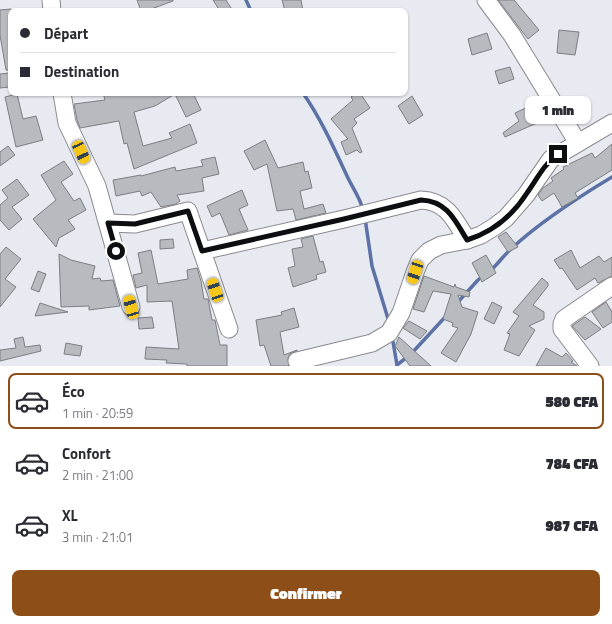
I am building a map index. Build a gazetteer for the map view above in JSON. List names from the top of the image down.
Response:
{
  "page": {
    "banner": ["Départ", "Destination"],
    "bubble": "1 min",
    "list": [
      {
        "name": "Éco",
        "note": "1 min · 20:59",
        "value": "580 CFA"
      },
      {
        "name": "Confort",
        "note": "2 min · 21:00",
        "value": "784 CFA"
      },
      {
        "name": "XL",
        "note": "3 min · 21:01",
        "value": "987 CFA"
      }
    ],
    "buttons": "Confirmer"
  }
}
